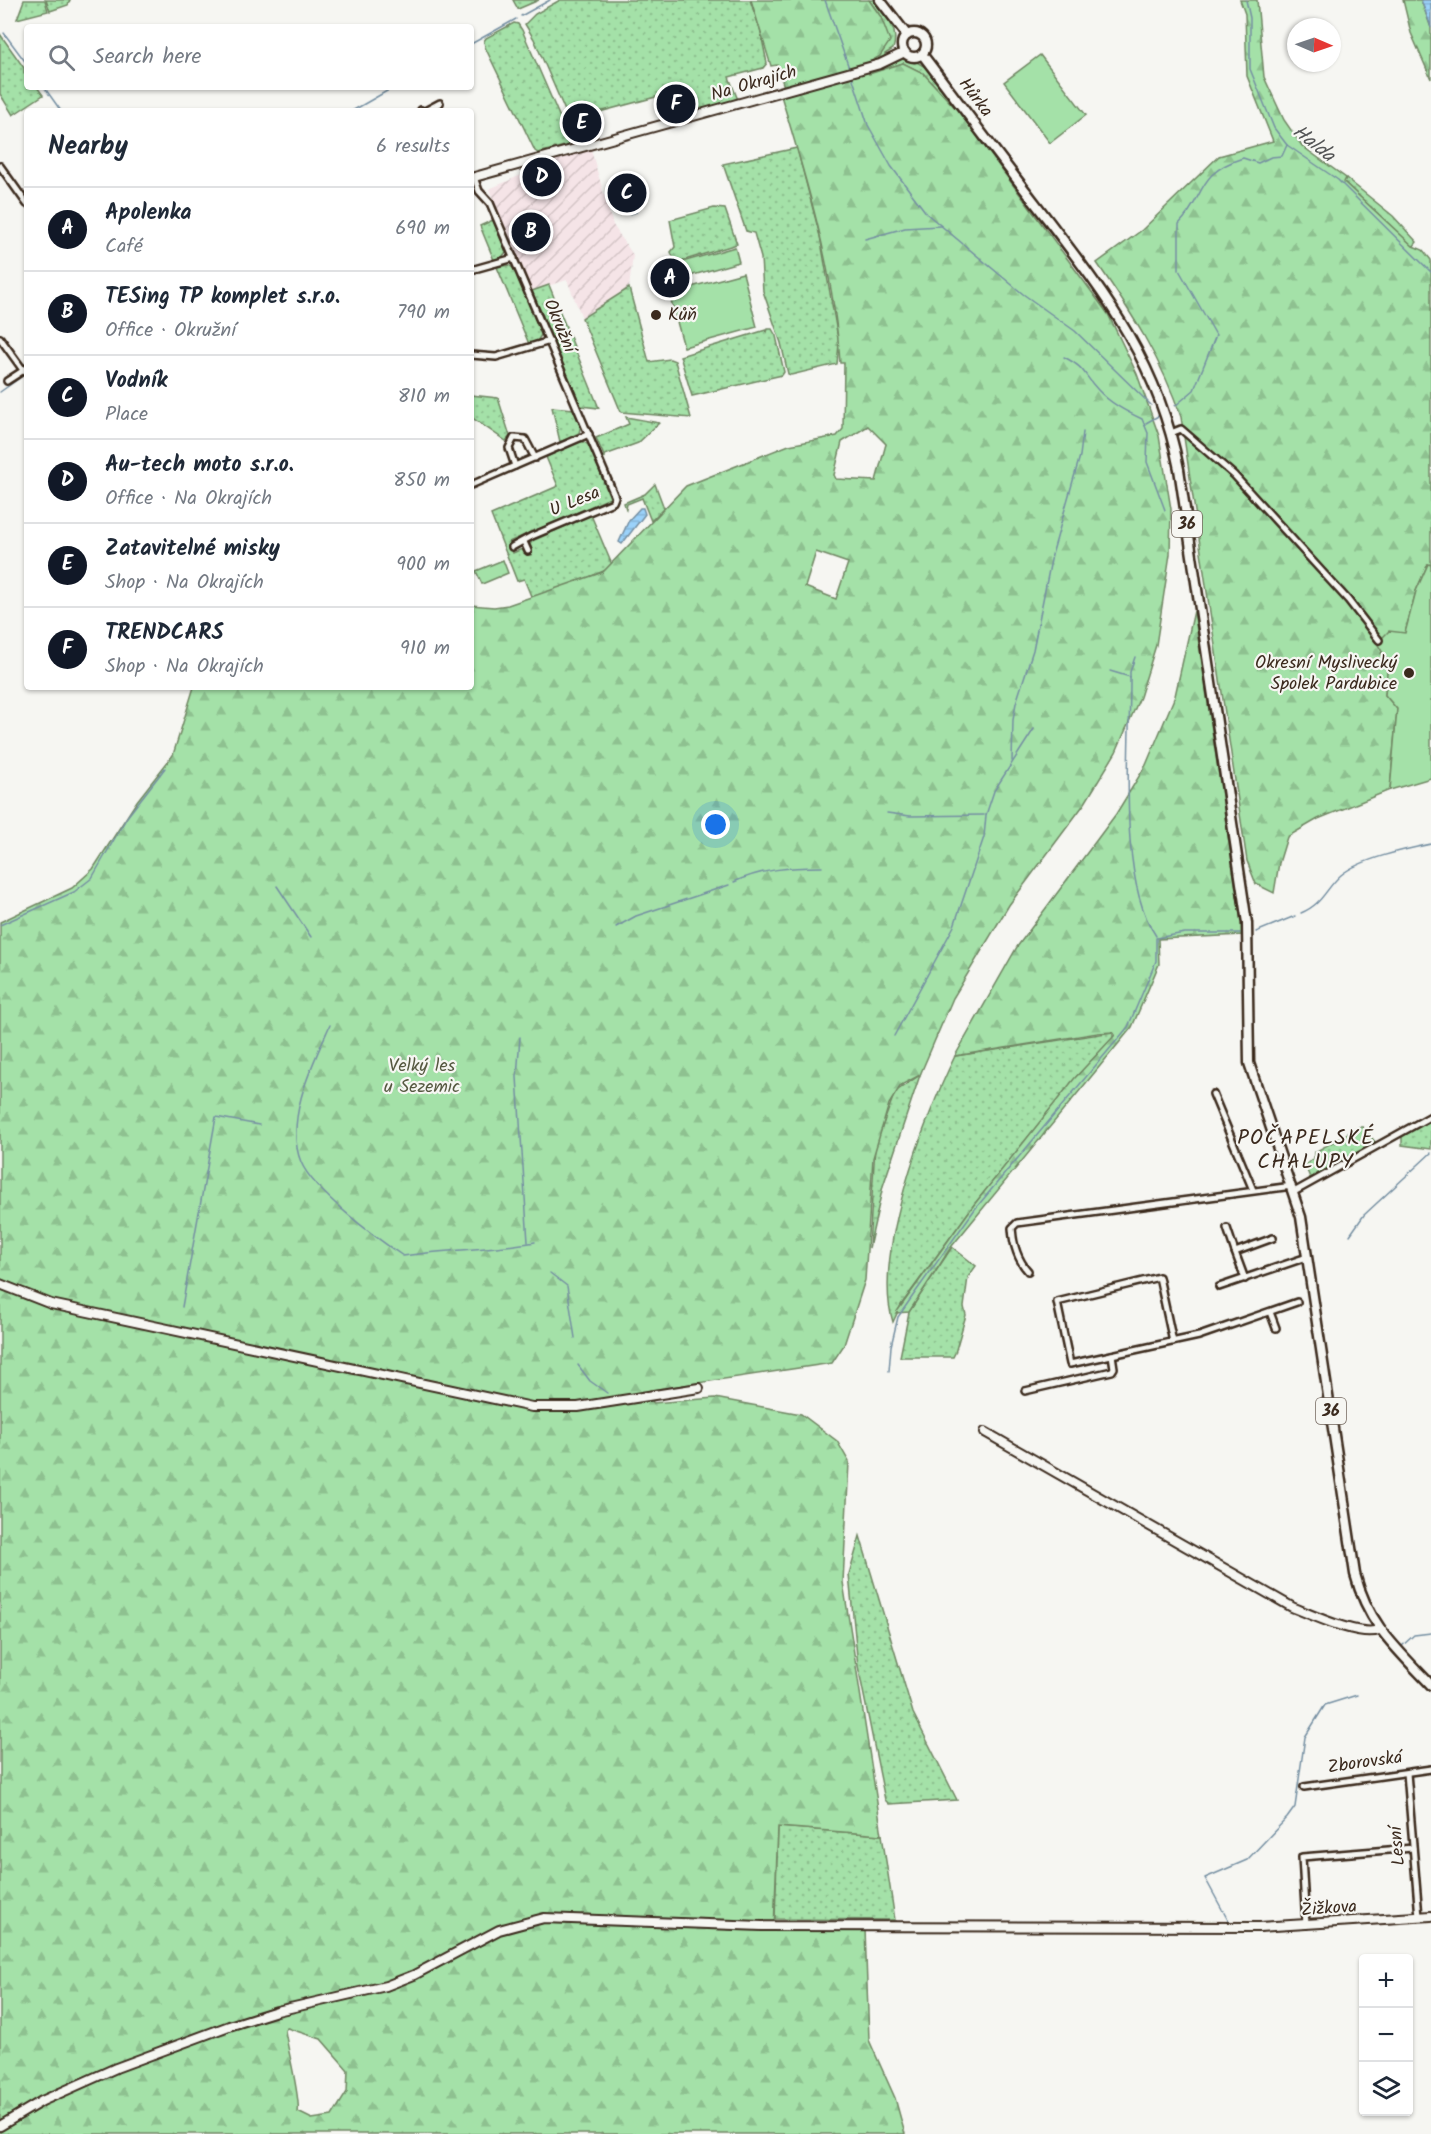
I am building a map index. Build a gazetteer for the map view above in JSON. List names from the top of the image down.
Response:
{
  "streets": {
    "main road": ["Hůrka", "36"],
    "street": [
      "Na Okrajích",
      "Okružní",
      "U Lesa",
      "Zborovská",
      "Lesní",
      "Žižkova"
    ]
  },
  "crossings": [
    ["Na Okrajích", "Hůrka"],
    ["Hůrka", "36"],
    ["Okružní", "U Lesa"],
    ["Zborovská", "Lesní"],
    ["Lesní", "Žižkova"]
  ],
  "districts": ["POČAPELSKÉ CHALUPY"],
  "water": ["Halda"],
  "parks": ["Velký les u Sezemic"],
  "places": ["Kůň", "Okresní Myslivecký Spolek Pardubice"],
  "north": "right",
  "page": {
    "search": "Search here",
    "pins": [
      "F",
      "E",
      "D",
      "C",
      "B",
      "A"
    ],
    "heading": ["Nearby", "6 results"],
    "list": [
      {
        "mark": "A",
        "name": "Apolenka",
        "note": "Café",
        "value": "690 m"
      },
      {
        "mark": "B",
        "name": "TESing TP komplet s.r.o.",
        "note": "Office · Okružní",
        "value": "790 m"
      },
      {
        "mark": "C",
        "name": "Vodník",
        "note": "Place",
        "value": "810 m"
      },
      {
        "mark": "D",
        "name": "Au-tech moto s.r.o.",
        "note": "Office · Na Okrajích",
        "value": "850 m"
      },
      {
        "mark": "E",
        "name": "Zatavitelné misky",
        "note": "Shop · Na Okrajích",
        "value": "900 m"
      },
      {
        "mark": "F",
        "name": "TRENDCARS",
        "note": "Shop · Na Okrajích",
        "value": "910 m"
      }
    ],
    "map_buttons": ["+", "−"]
  }
}
